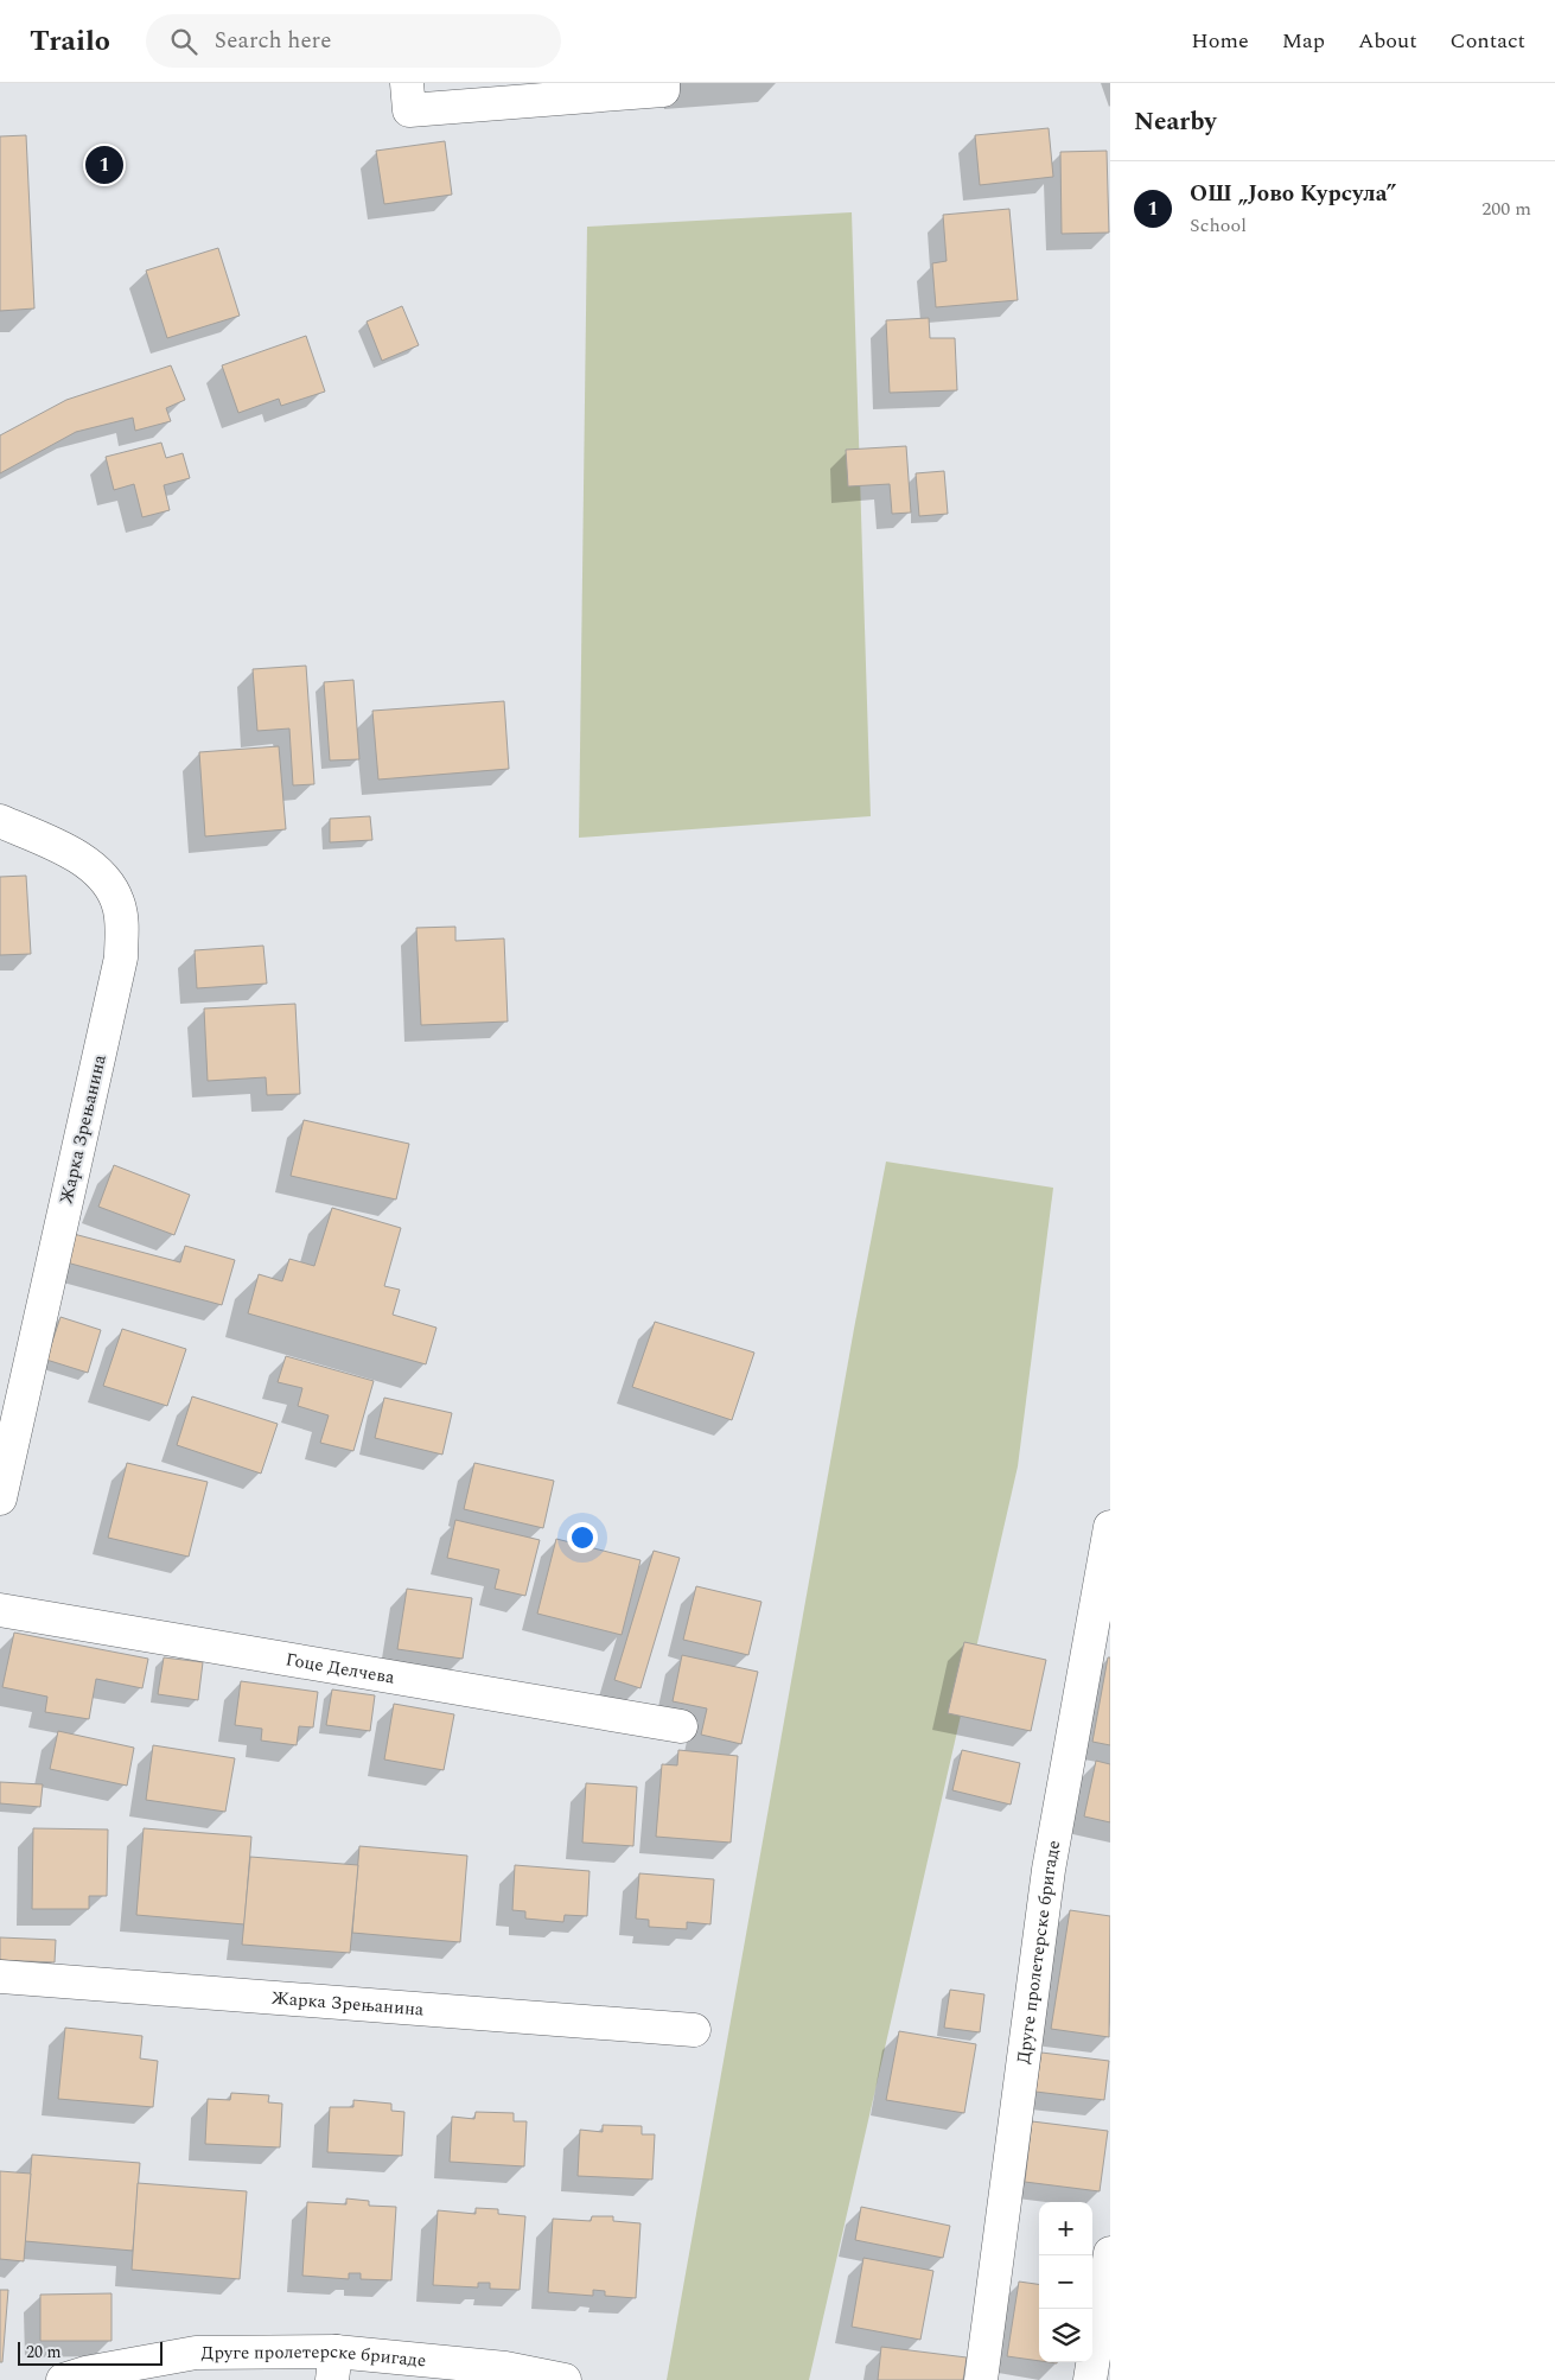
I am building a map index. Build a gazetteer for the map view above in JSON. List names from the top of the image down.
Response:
{
  "streets": {
    "street": ["Жарка Зрењанина", "Гоце Делчева", "Друге пролетерске бригаде"]
  },
  "scale_bar": "20 m",
  "page": {
    "header": "Trailo",
    "search": "Search here",
    "nav": [
      "Home",
      "Map",
      "About",
      "Contact"
    ],
    "heading": "Nearby",
    "pins": "1",
    "list": [
      {
        "mark": "1",
        "name": "ОШ „Јово Курсула”",
        "note": "School",
        "value": "200 m"
      }
    ],
    "map_buttons": ["+", "−"],
    "scale": "20 m"
  }
}
